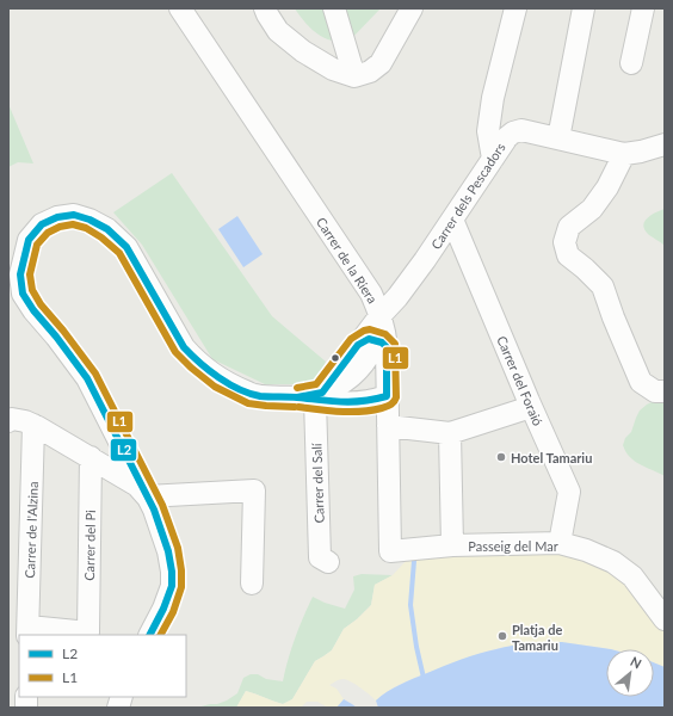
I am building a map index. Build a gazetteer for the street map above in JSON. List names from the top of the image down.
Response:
{
  "streets": {
    "street": [
      "Carrer dels Pescadors",
      "Carrer de la Riera",
      "Carrer del Foraió",
      "Carrer del Salí",
      "Carrer de l'Alzina",
      "Carrer del Pi",
      "Passeig del Mar"
    ]
  },
  "crossings": [
    ["Carrer dels Pescadors", "Carrer de la Riera"],
    ["Carrer dels Pescadors", "Carrer del Foraió"],
    ["Carrer dels Pescadors", "Carrer del Salí"],
    ["Carrer de la Riera", "Passeig del Mar"],
    ["Carrer del Foraió", "Passeig del Mar"],
    ["Carrer de l'Alzina", "Carrer del Pi"]
  ],
  "places": ["Hotel Tamariu", "Platja de Tamariu"],
  "lines": ["transit line L2", "transit line L1"],
  "legend": ["L2", "L1"],
  "north": "top right"
}
